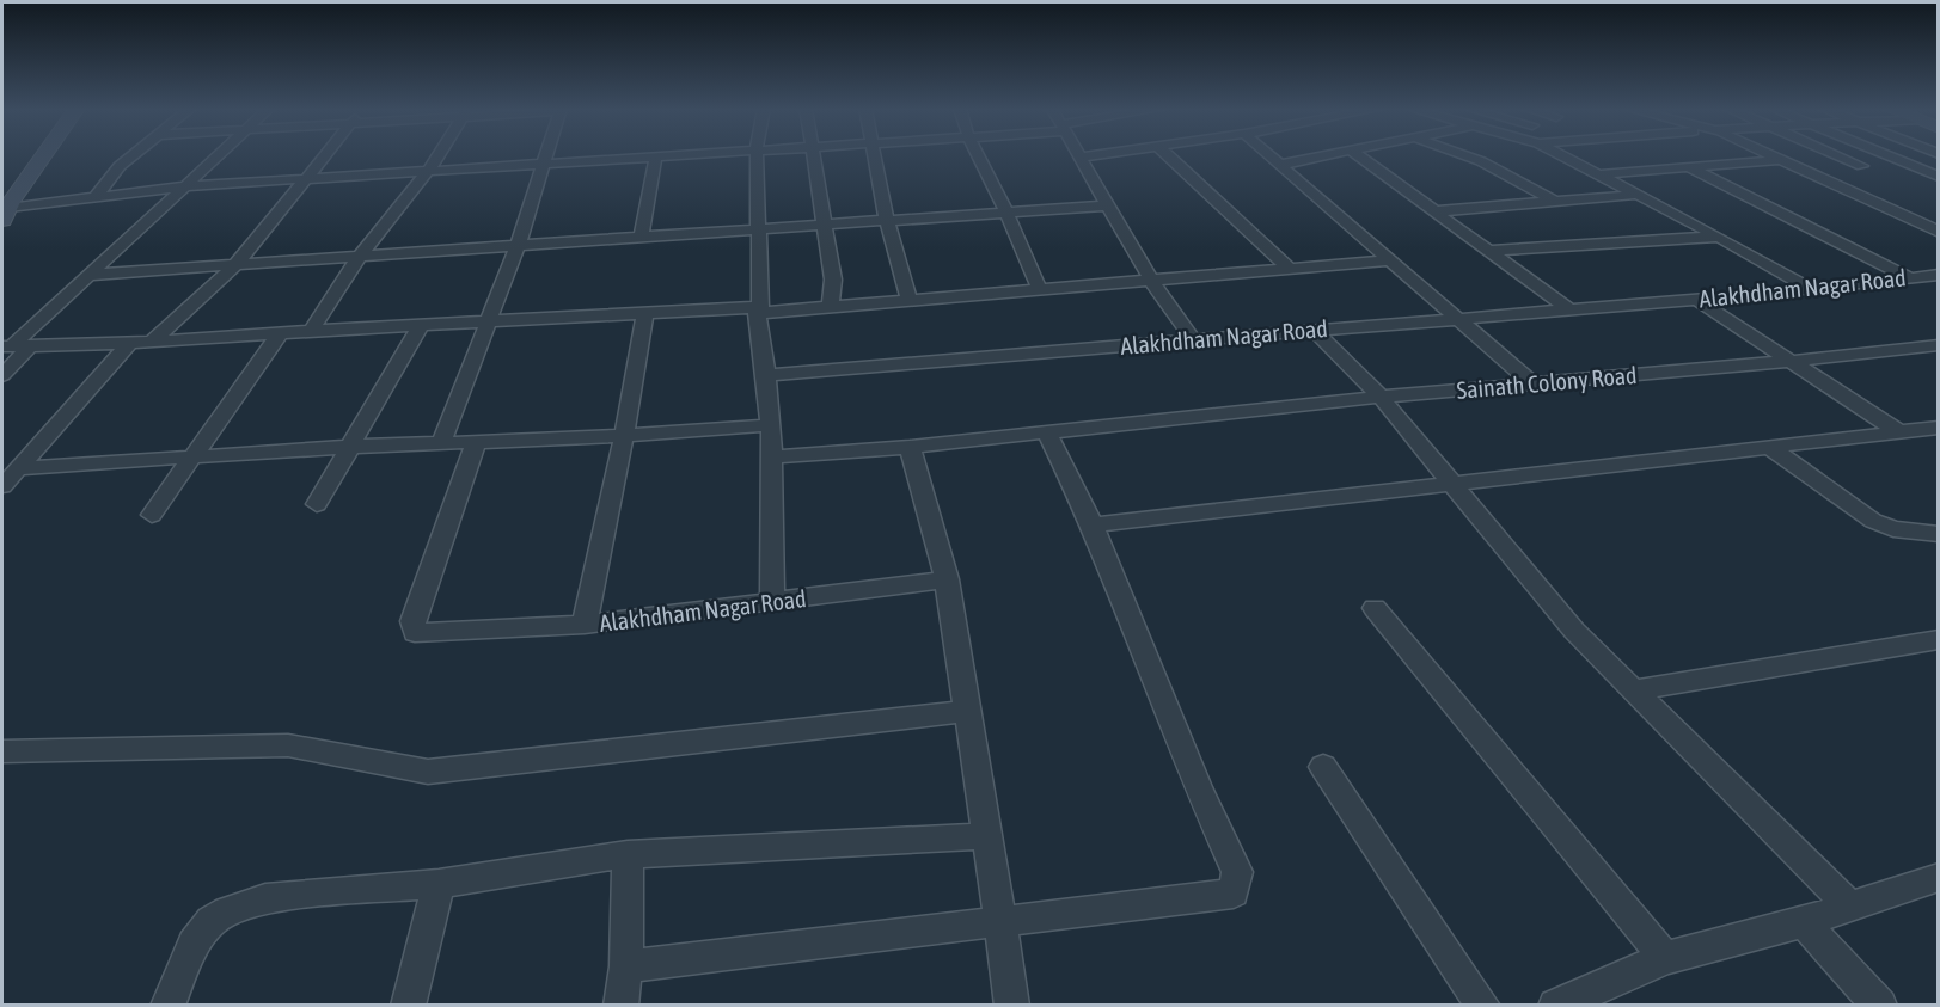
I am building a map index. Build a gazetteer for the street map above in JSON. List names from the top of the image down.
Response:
{
  "streets": {
    "street": ["Alakhdham Nagar Road", "Sainath Colony Road"]
  }
}
